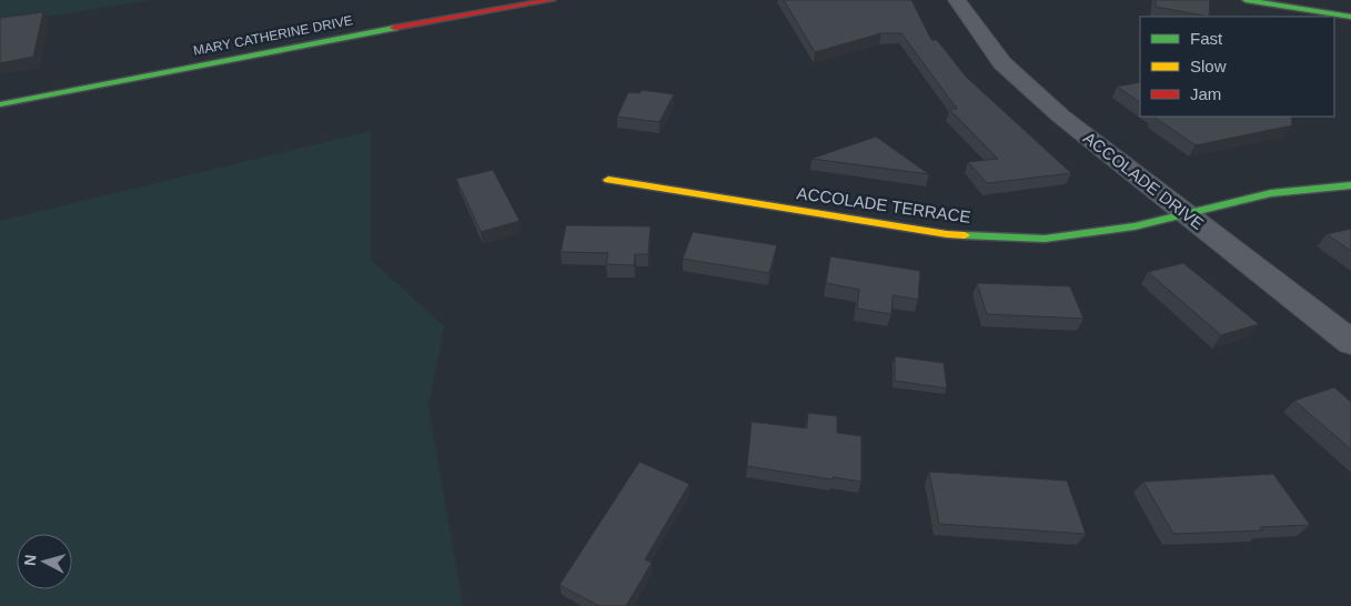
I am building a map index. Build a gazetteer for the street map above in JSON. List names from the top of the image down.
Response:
{
  "streets": {
    "street": ["MARY CATHERINE DRIVE", "ACCOLADE DRIVE", "ACCOLADE TERRACE"]
  },
  "crossings": [
    ["ACCOLADE DRIVE", "ACCOLADE TERRACE"]
  ],
  "legend": ["Fast", "Slow", "Jam"],
  "north": "left"
}
